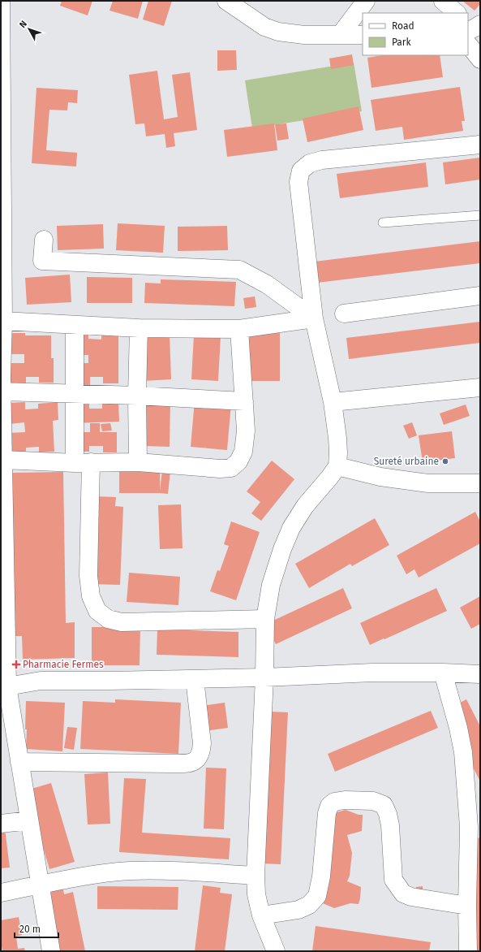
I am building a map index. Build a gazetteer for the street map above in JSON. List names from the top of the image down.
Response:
{
  "places": {
    "other": ["Sureté urbaine"],
    "health": ["Pharmacie Fermes"]
  },
  "legend": ["Road", "Park"],
  "scale_bar": "20 m",
  "north": "top left"
}
